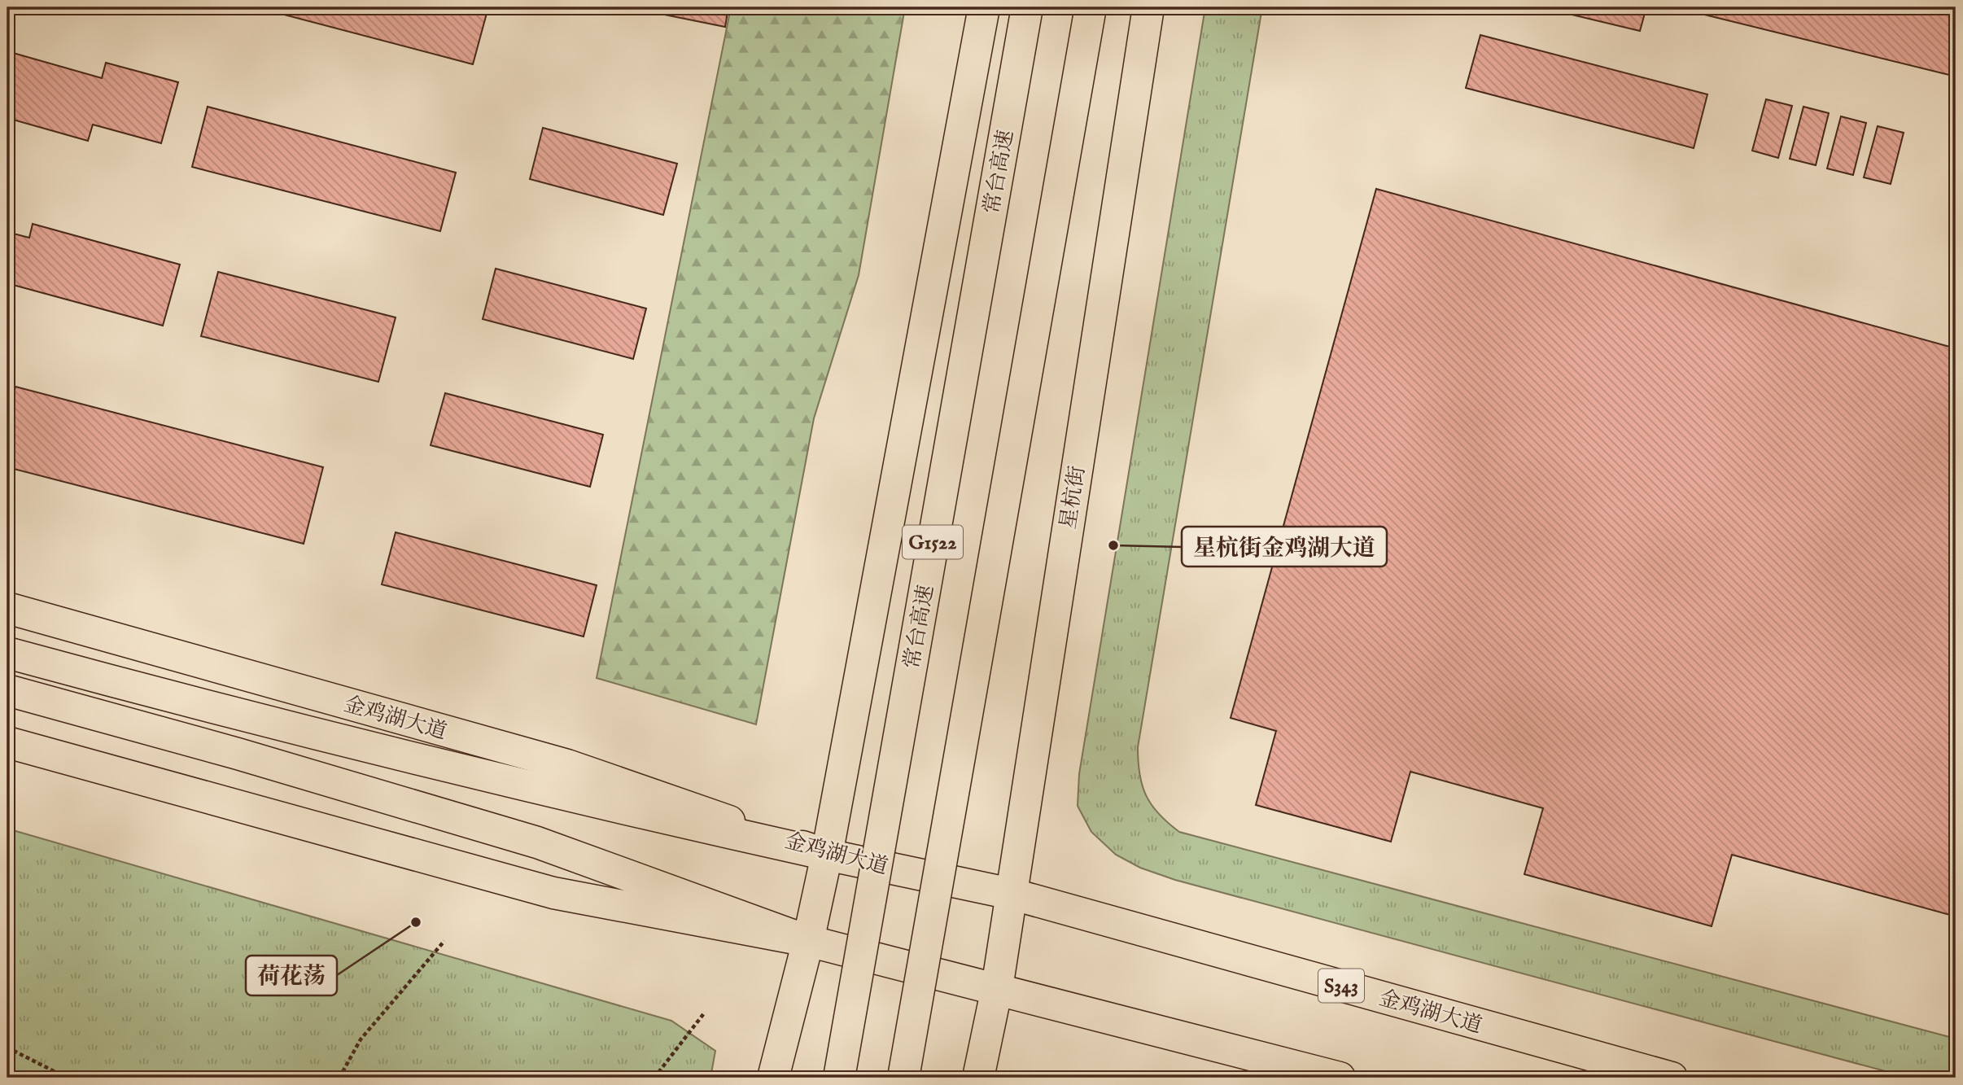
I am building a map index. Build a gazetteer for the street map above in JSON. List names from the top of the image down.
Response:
{
  "streets": {
    "main road": [
      "常台高速",
      "星杭街",
      "G1522",
      "金鸡湖大道",
      "S343"
    ]
  },
  "crossings": [
    ["星杭街", "金鸡湖大道"]
  ],
  "places": ["星杭街金鸡湖大道", "荷花荡"]
}
